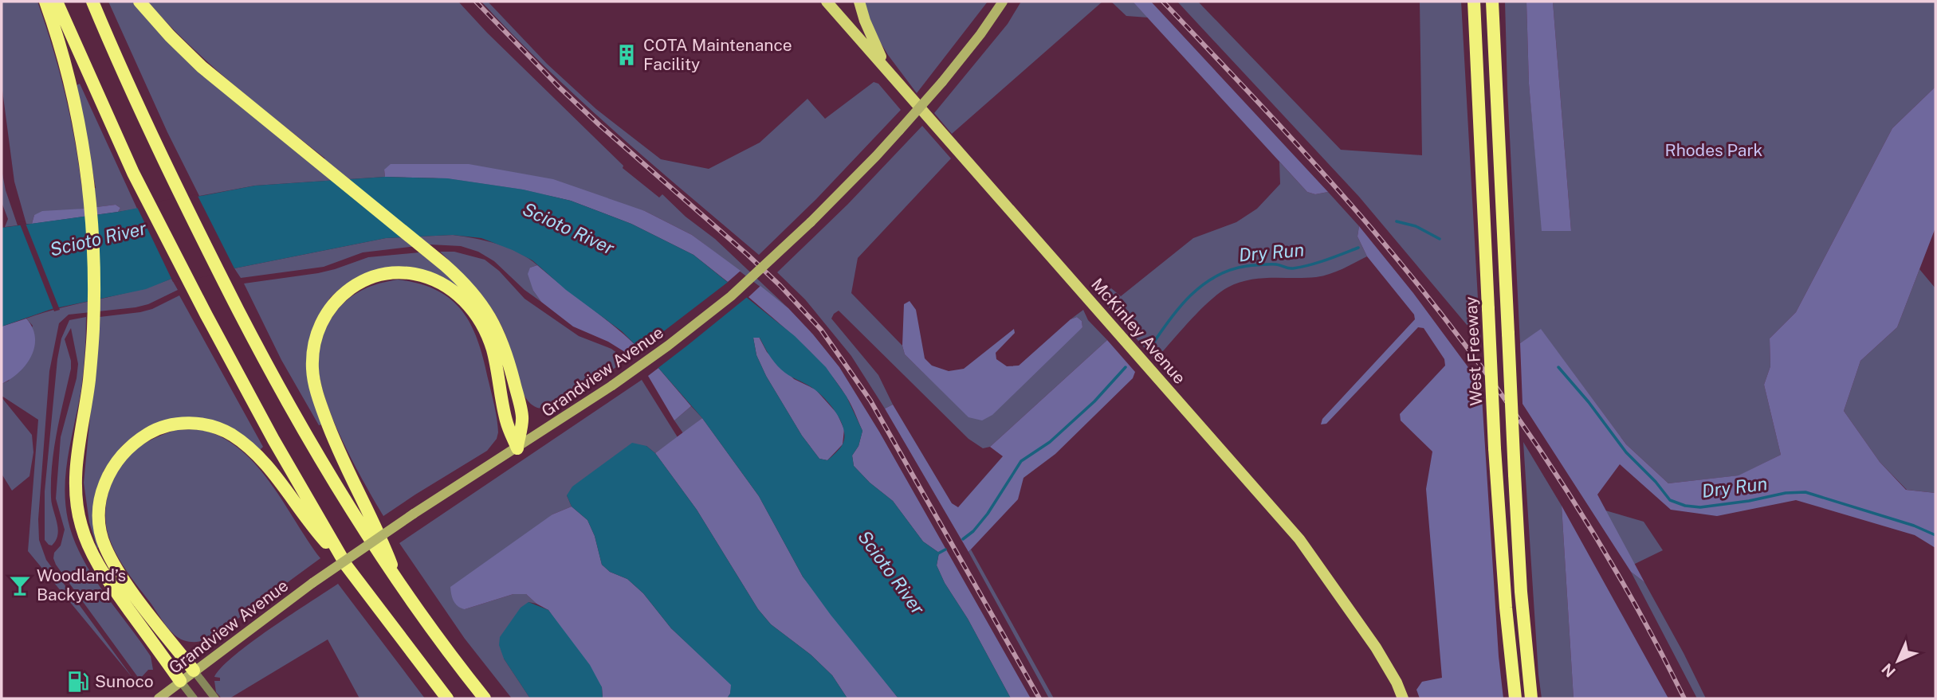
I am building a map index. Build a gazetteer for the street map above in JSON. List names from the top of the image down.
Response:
{
  "streets": {
    "highway": ["West Freeway"],
    "main road": ["McKinley Avenue", "Grandview Avenue"]
  },
  "water": ["Scioto River", "Dry Run"],
  "parks": ["Rhodes Park"],
  "places": {
    "building": ["COTA Maintenance Facility"],
    "bar": ["Woodland’s Backyard"],
    "fuel station": ["Sunoco"]
  },
  "north": "bottom left"
}
